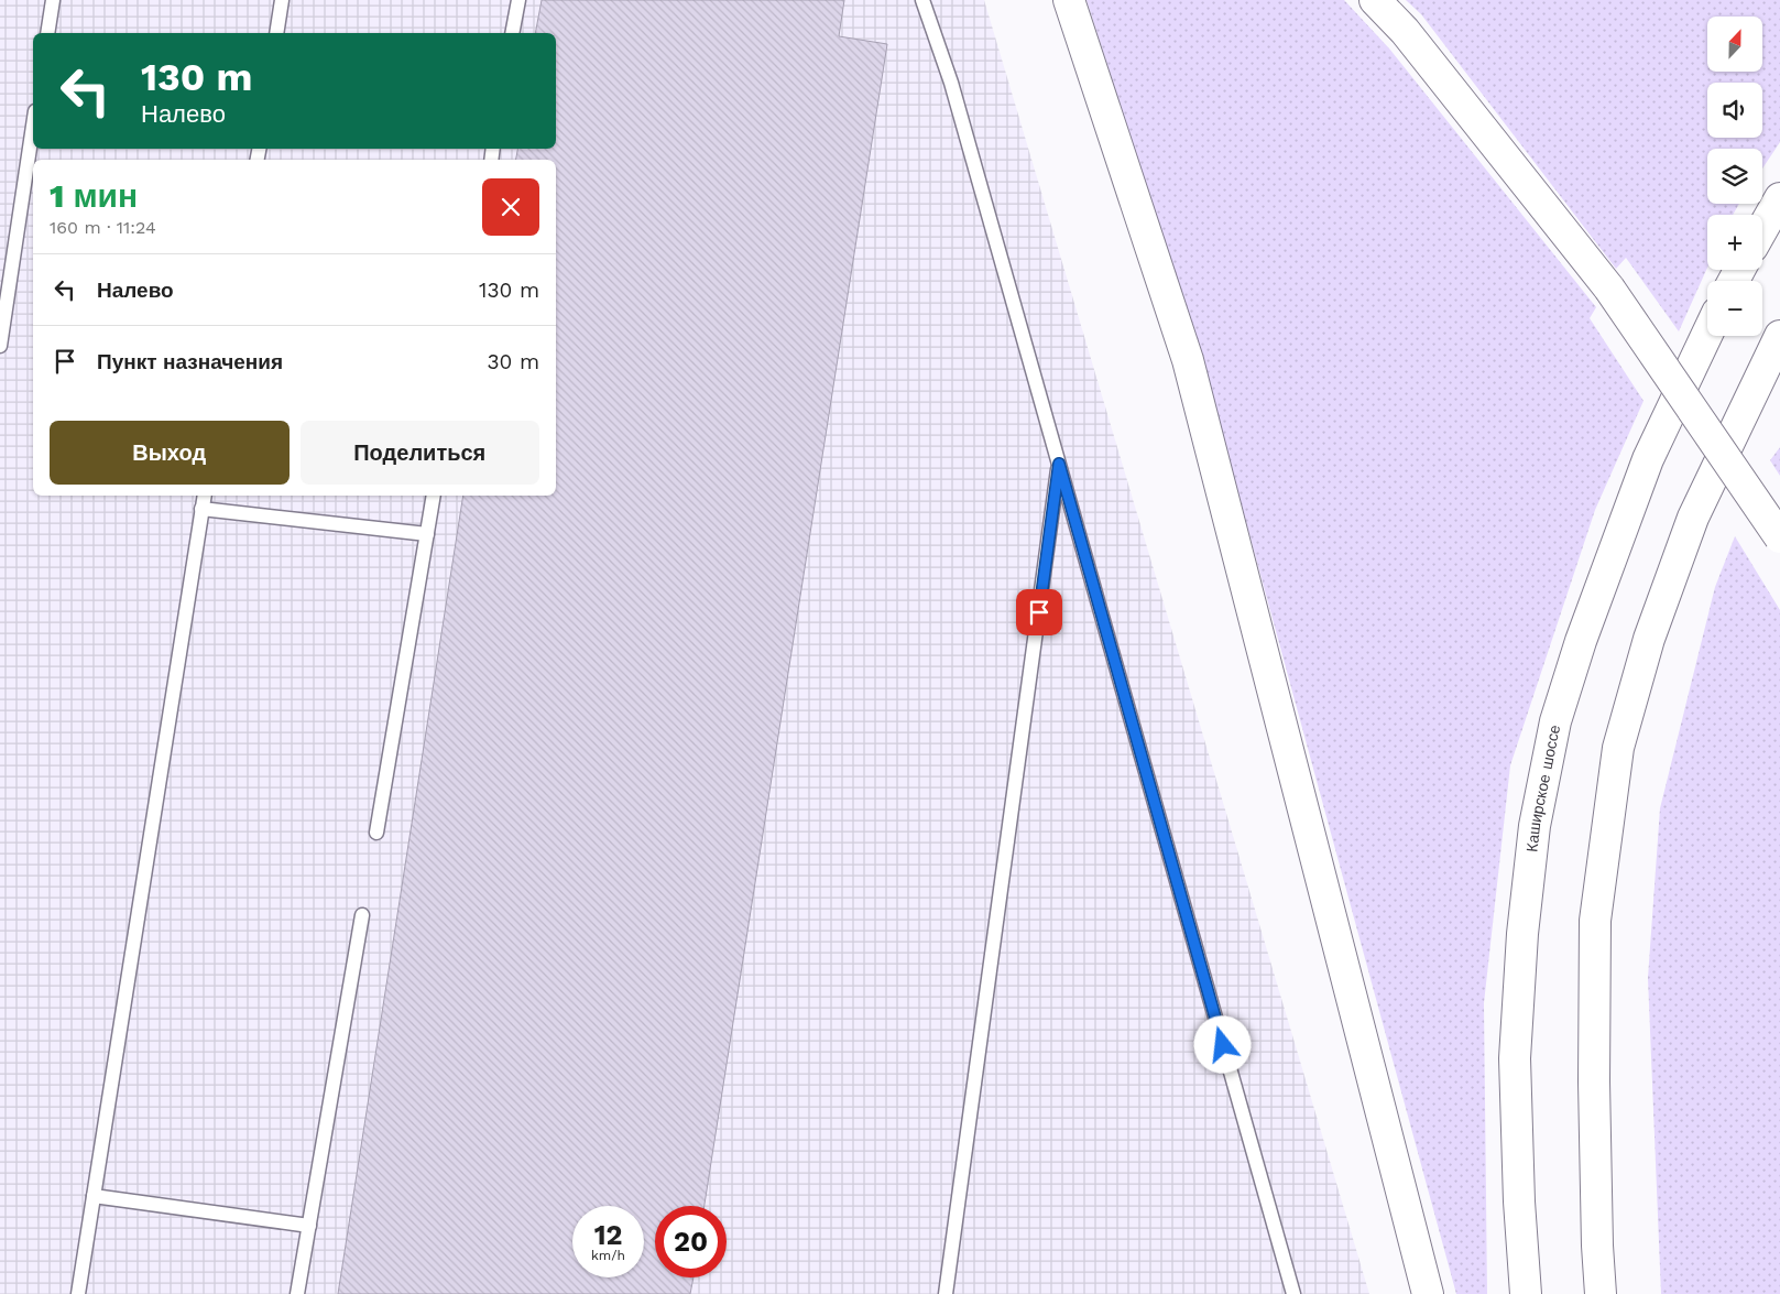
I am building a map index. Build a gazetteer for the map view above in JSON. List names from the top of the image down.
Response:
{
  "streets": {
    "main road": ["Каширское шоссе"]
  },
  "north": "top",
  "page": {
    "map_buttons": ["+", "−"],
    "turn": ["130 m", "Налево"],
    "heading": ["1 мин", "160 m · 11:24"],
    "list": [
      {
        "name": "Налево",
        "value": "130 m"
      },
      {
        "name": "Пункт назначения",
        "value": "30 m"
      }
    ],
    "buttons": ["Выход", "Поделиться"],
    "speed": "12 km/h",
    "limit": "20"
  }
}
